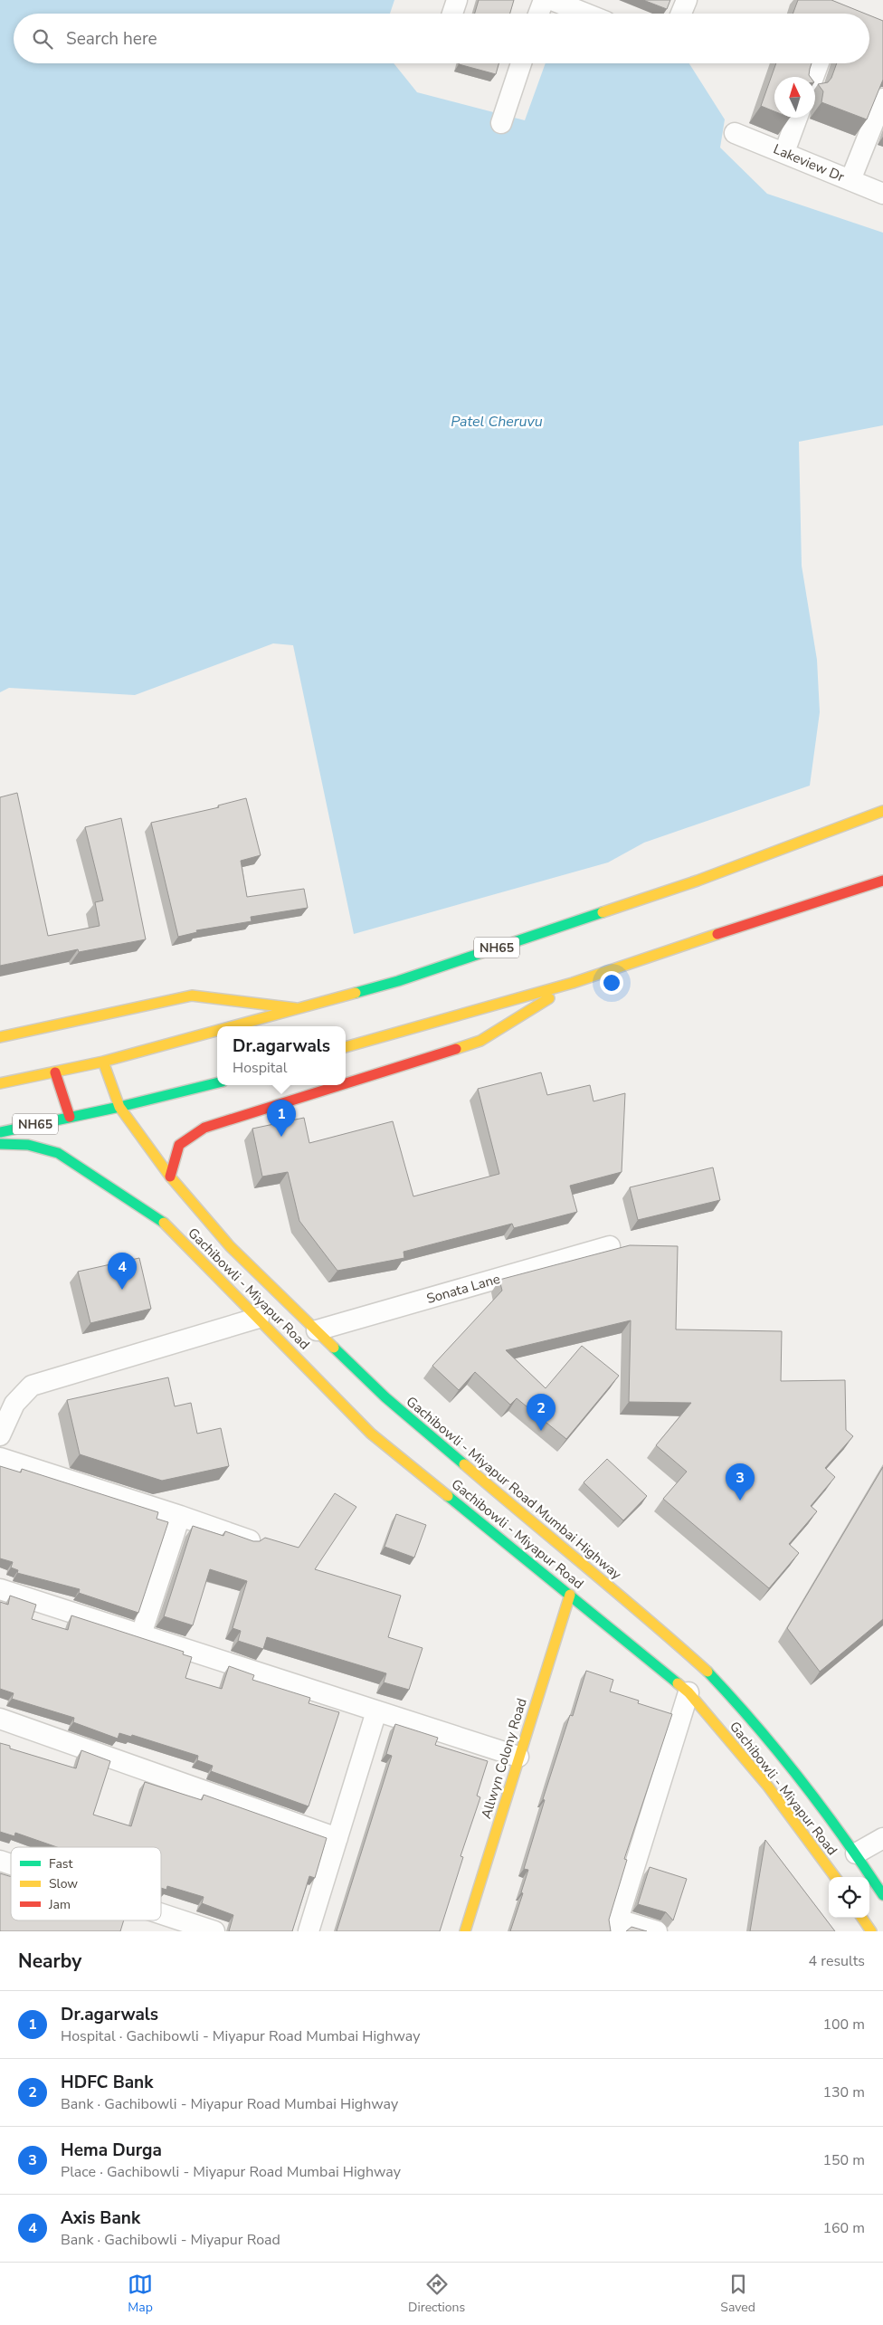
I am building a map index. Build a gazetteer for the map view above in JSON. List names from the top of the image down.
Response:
{
  "streets": {
    "main road": [
      "NH65",
      "Gachibowli - Miyapur Road",
      "Gachibowli - Miyapur Road Mumbai Highway",
      "Allwyn Colony Road"
    ],
    "street": ["Lakeview Dr", "Sonata Lane"]
  },
  "crossings": [
    ["NH65", "Gachibowli - Miyapur Road Mumbai Highway"],
    ["Gachibowli - Miyapur Road", "Allwyn Colony Road"],
    ["Sonata Lane", "Gachibowli - Miyapur Road Mumbai Highway"]
  ],
  "water": ["Patel Cheruvu"],
  "legend": ["Fast", "Slow", "Jam"],
  "north": "top",
  "page": {
    "search": "Search here",
    "popup": ["Dr.agarwals", "Hospital"],
    "pins": [
      "1",
      "4",
      "2",
      "3"
    ],
    "heading": ["Nearby", "4 results"],
    "list": [
      {
        "mark": "1",
        "name": "Dr.agarwals",
        "note": "Hospital · Gachibowli - Miyapur Road Mumbai Highway",
        "value": "100 m"
      },
      {
        "mark": "2",
        "name": "HDFC Bank",
        "note": "Bank · Gachibowli - Miyapur Road Mumbai Highway",
        "value": "130 m"
      },
      {
        "mark": "3",
        "name": "Hema Durga",
        "note": "Place · Gachibowli - Miyapur Road Mumbai Highway",
        "value": "150 m"
      },
      {
        "mark": "4",
        "name": "Axis Bank",
        "note": "Bank · Gachibowli - Miyapur Road",
        "value": "160 m"
      }
    ],
    "nav": ["Map", "Directions", "Saved"]
  }
}
